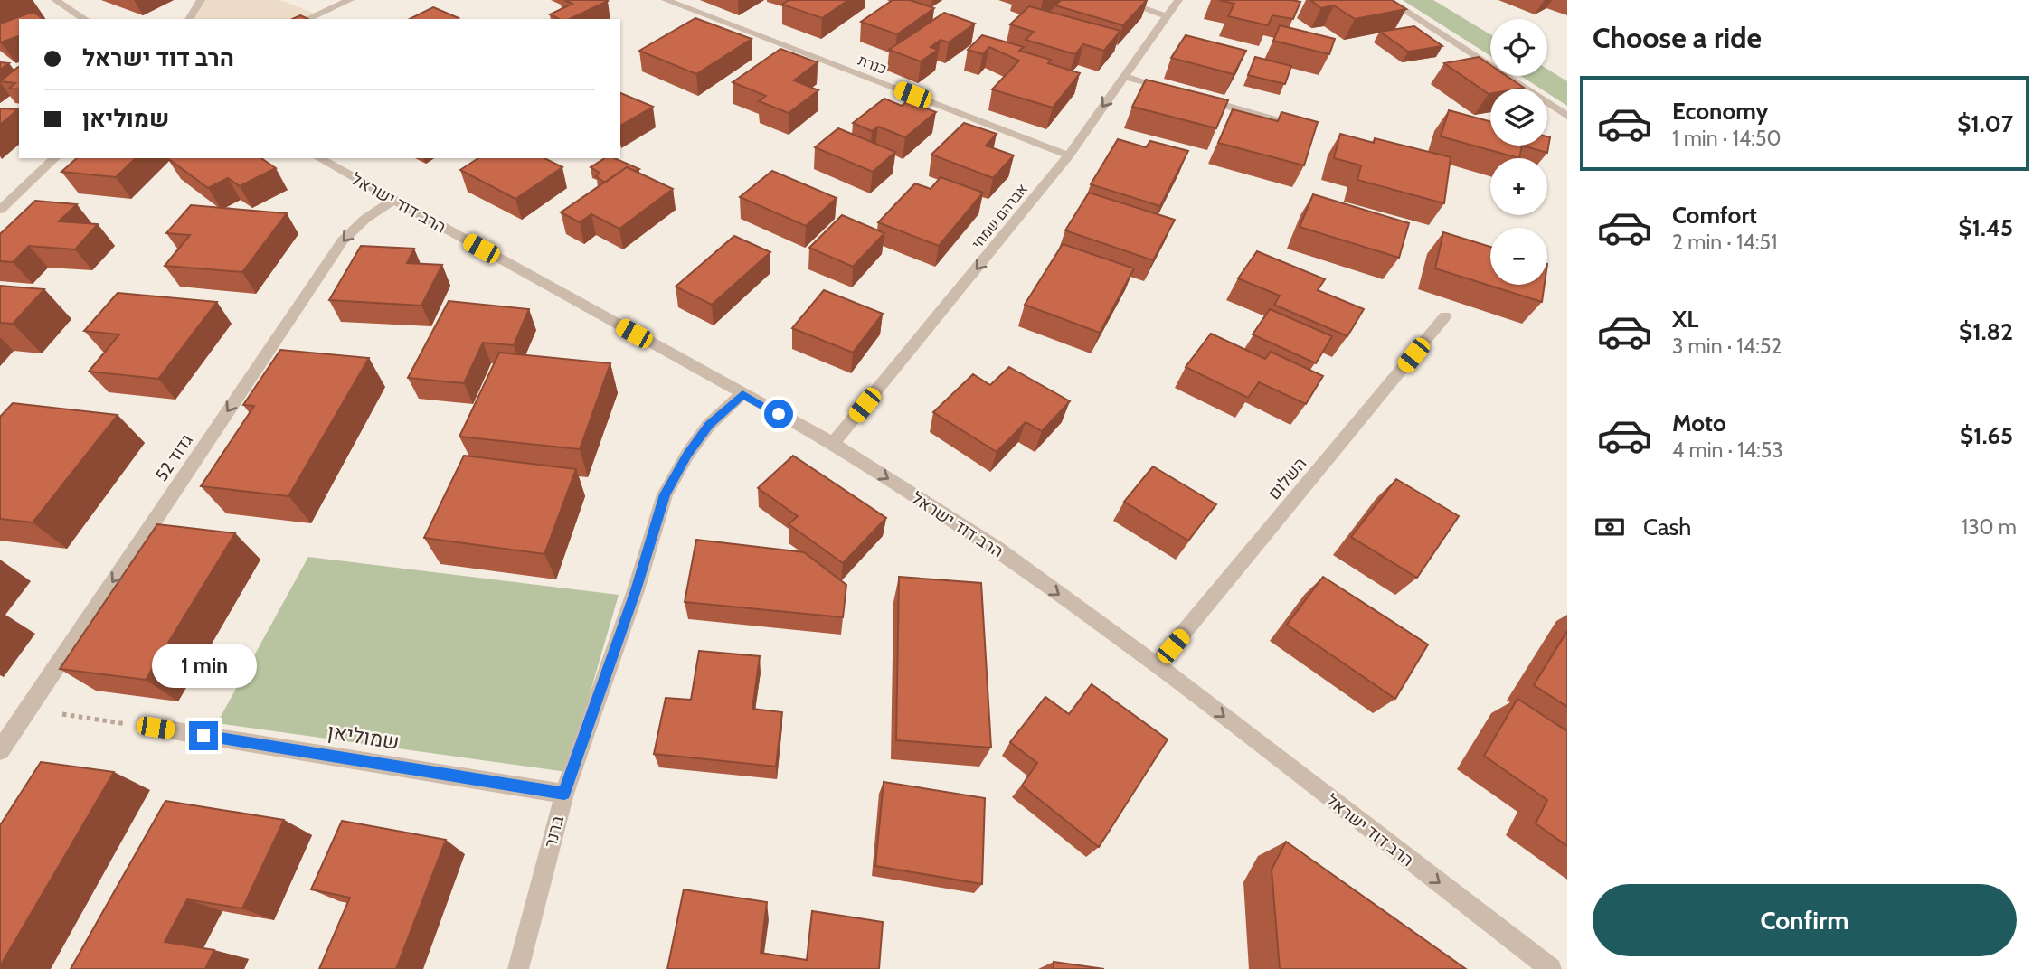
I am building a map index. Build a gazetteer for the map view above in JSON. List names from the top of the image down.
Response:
{
  "streets": {
    "street": [
      "כנרת",
      "הרב דוד ישראל",
      "אברהם שמחי",
      "גדוד 52",
      "השלום",
      "שמוליאן",
      "ברנר"
    ]
  },
  "crossings": [
    ["כנרת", "אברהם שמחי"],
    ["הרב דוד ישראל", "אברהם שמחי"],
    ["הרב דוד ישראל", "גדוד 52"],
    ["הרב דוד ישראל", "השלום"],
    ["הרב דוד ישראל", "ברנר"],
    ["שמוליאן", "ברנר"]
  ],
  "one_way": ["הרב דוד ישראל", "אברהם שמחי", "גדוד 52"],
  "page": {
    "heading": "Choose a ride",
    "map_buttons": ["+", "−"],
    "banner": ["הרב דוד ישראל", "שמוליאן"],
    "list": [
      {
        "name": "Economy",
        "note": "1 min · 14:50",
        "value": "$1.07"
      },
      {
        "name": "Comfort",
        "note": "2 min · 14:51",
        "value": "$1.45"
      },
      {
        "name": "XL",
        "note": "3 min · 14:52",
        "value": "$1.82"
      },
      {
        "name": "Moto",
        "note": "4 min · 14:53",
        "value": "$1.65"
      }
    ],
    "pay": ["Cash", "130 m"],
    "bubble": "1 min",
    "buttons": "Confirm"
  }
}
